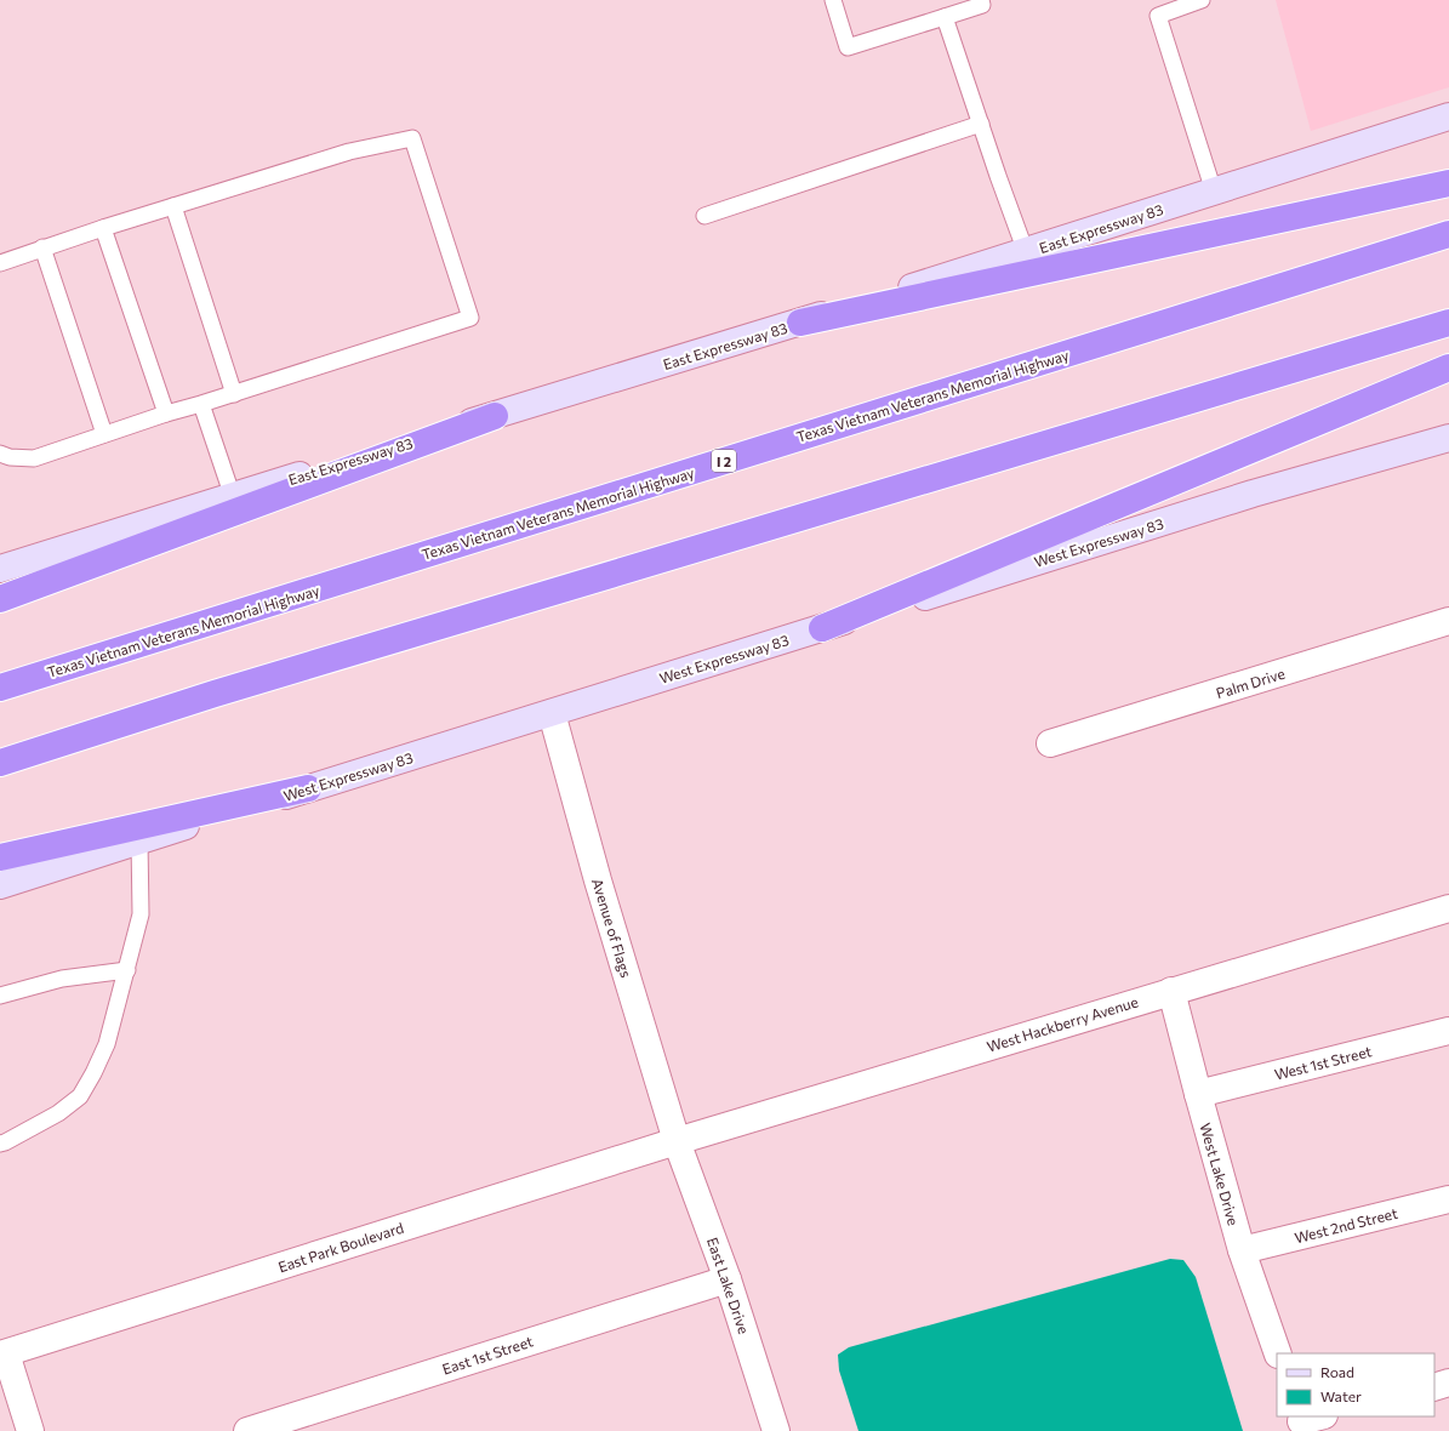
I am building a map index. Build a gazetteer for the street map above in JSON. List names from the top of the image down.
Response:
{
  "streets": {
    "highway": ["Texas Vietnam Veterans Memorial Highway", "I 2"],
    "main road": ["East Expressway 83", "West Expressway 83"],
    "street": [
      "Palm Drive",
      "Avenue of Flags",
      "West Hackberry Avenue",
      "West 1st Street",
      "West Lake Drive",
      "West 2nd Street",
      "East Park Boulevard",
      "East Lake Drive",
      "East 1st Street"
    ]
  },
  "crossings": [
    ["West Expressway 83", "Avenue of Flags"],
    ["Avenue of Flags", "West Hackberry Avenue"],
    ["Avenue of Flags", "East Park Boulevard"],
    ["Avenue of Flags", "East Lake Drive"],
    ["West Hackberry Avenue", "West Lake Drive"],
    ["West Hackberry Avenue", "East Park Boulevard"],
    ["West Hackberry Avenue", "East Lake Drive"],
    ["West 1st Street", "West Lake Drive"],
    ["West Lake Drive", "West 2nd Street"],
    ["East Park Boulevard", "East Lake Drive"],
    ["East Lake Drive", "East 1st Street"]
  ],
  "legend": ["Road", "Water"]
}
